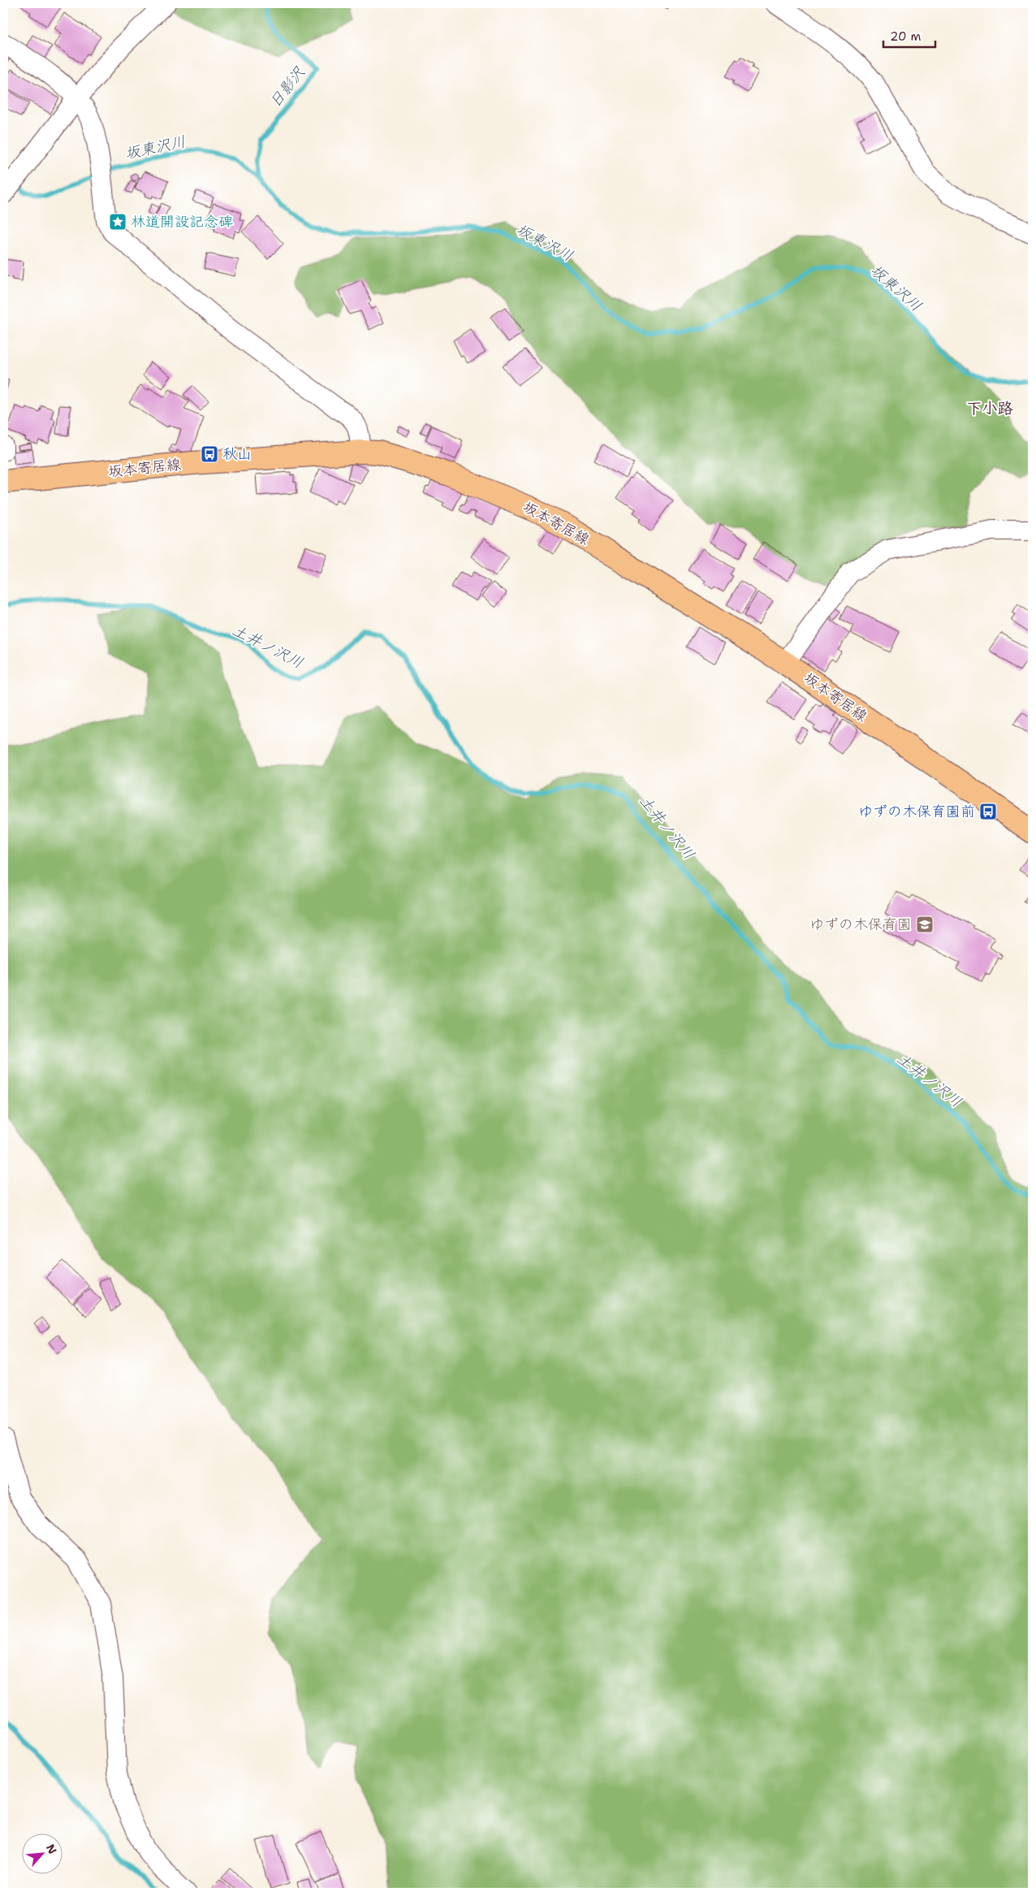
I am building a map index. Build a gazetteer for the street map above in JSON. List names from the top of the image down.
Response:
{
  "streets": {
    "main road": ["坂本寄居線"]
  },
  "districts": ["下小路"],
  "water": ["日影沢", "坂東沢川", "土井ノ沢川"],
  "places": {
    "place": ["林道開設記念碑"],
    "bus stop": ["秋山", "ゆずの木保育園前"],
    "school or university": ["ゆずの木保育園"]
  },
  "scale_bar": "20 m",
  "north": "top right"
}
